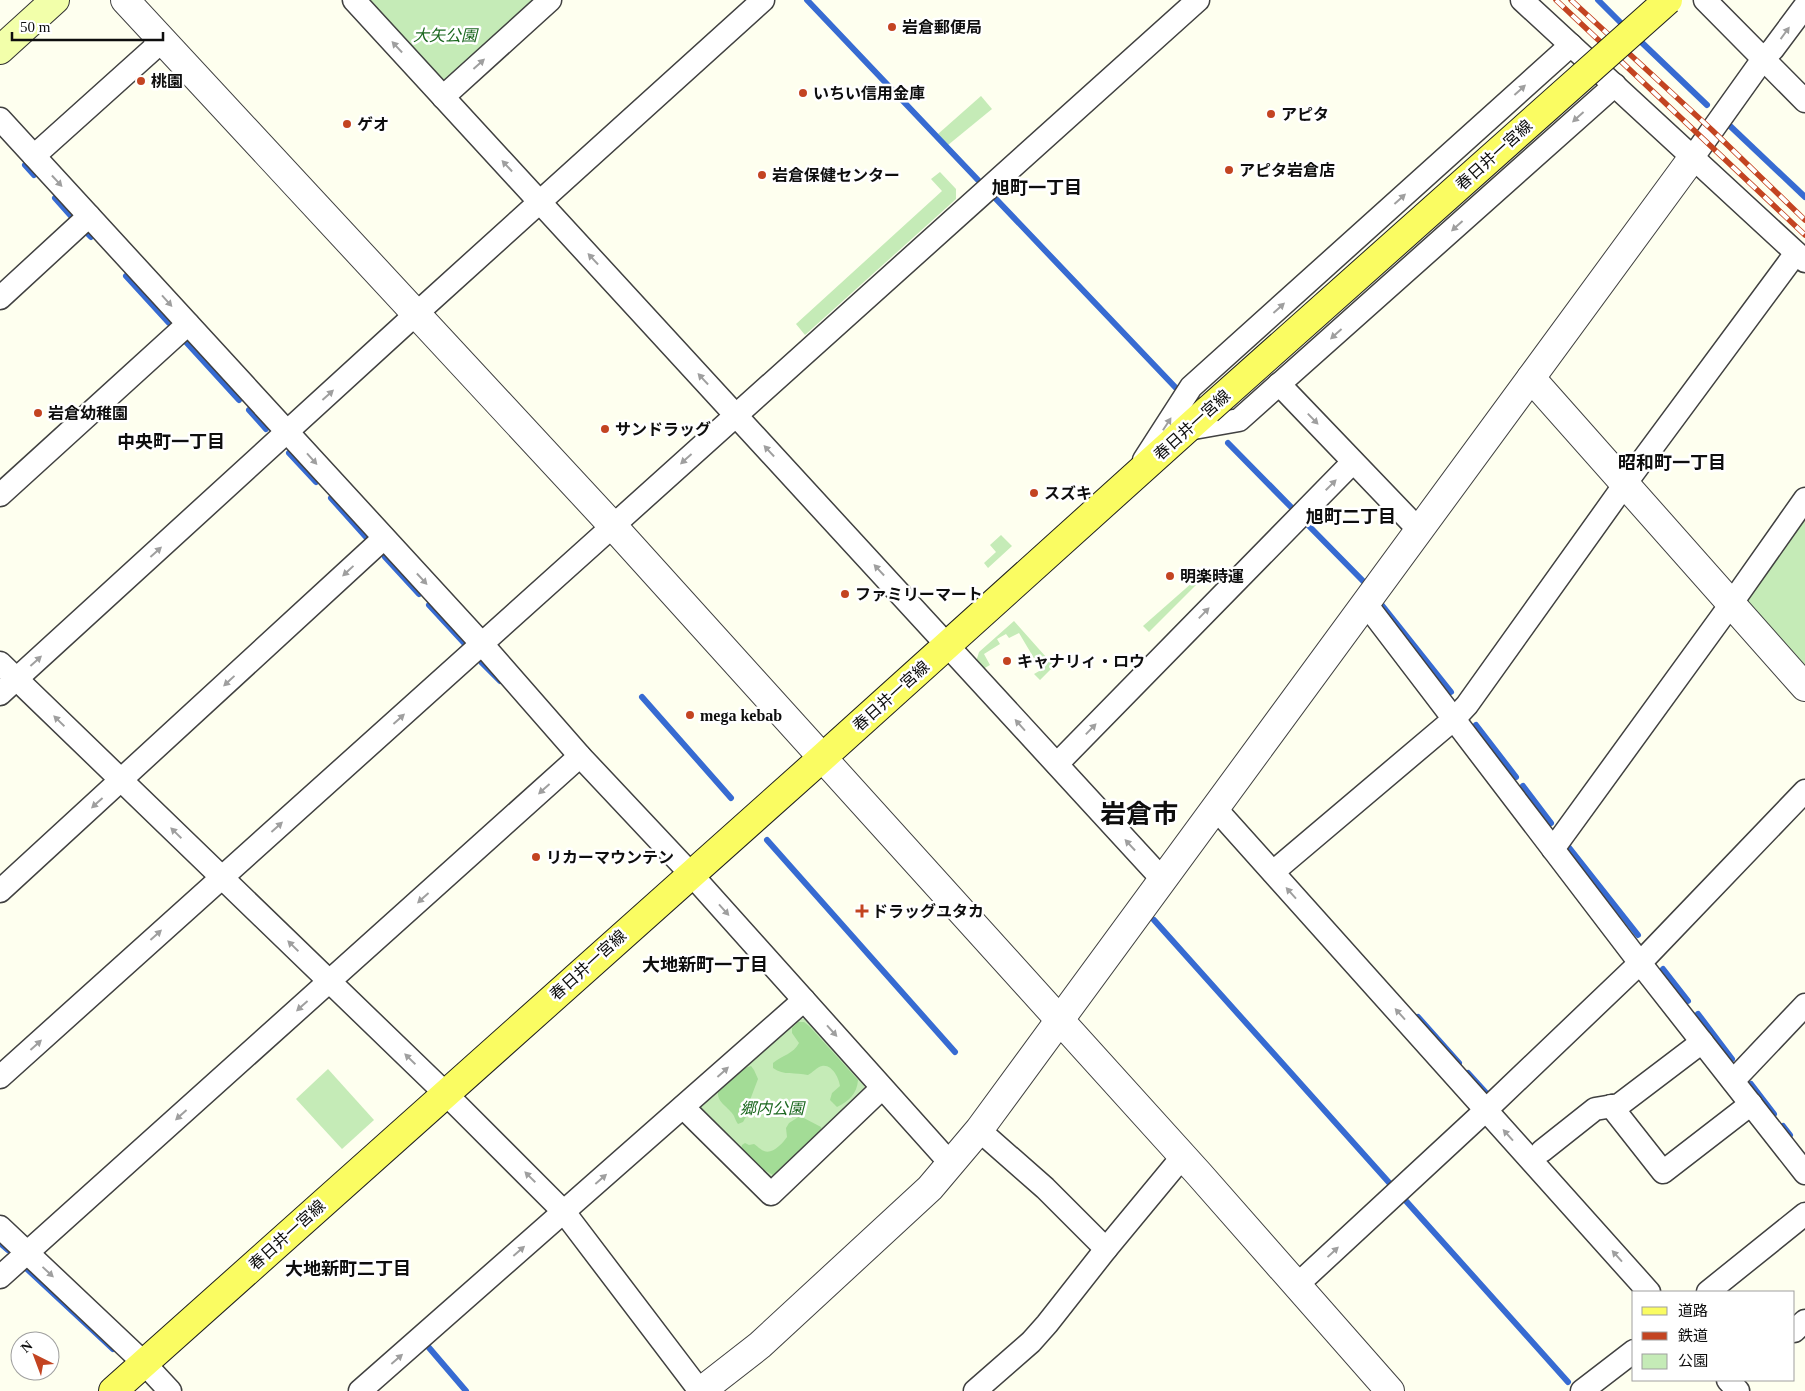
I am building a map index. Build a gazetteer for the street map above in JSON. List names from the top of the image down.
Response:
{
  "streets": {
    "main road": ["春日井一宮線"]
  },
  "districts": [
    "旭町一丁目",
    "中央町一丁目",
    "昭和町一丁目",
    "旭町二丁目",
    "岩倉市",
    "大地新町一丁目",
    "大地新町二丁目"
  ],
  "parks": ["大矢公園", "郷内公園"],
  "places": {
    "other": [
      "岩倉郵便局",
      "桃園",
      "いちい信用金庫",
      "アピタ",
      "ゲオ",
      "アピタ岩倉店",
      "岩倉保健センター",
      "岩倉幼稚園",
      "サンドラッグ",
      "スズキ",
      "明楽時運",
      "ファミリーマート",
      "キャナリィ・ロウ",
      "mega kebab",
      "リカーマウンテン"
    ],
    "health": ["ドラッグユタカ"]
  },
  "legend": ["道路", "鉄道", "公園"],
  "scale_bar": "50 m",
  "north": "top left"
}
